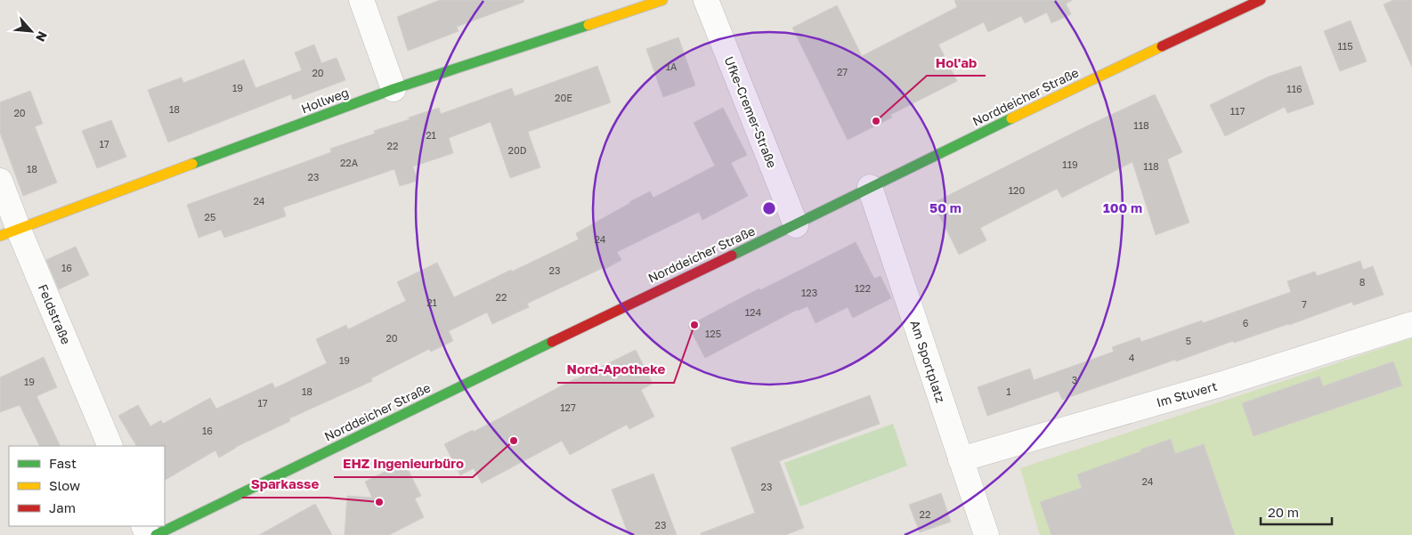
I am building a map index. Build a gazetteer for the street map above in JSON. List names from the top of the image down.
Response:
{
  "streets": {
    "main road": ["Norddeicher Straße", "Hollweg"],
    "street": [
      "Ufke-Cremer-Straße",
      "Feldstraße",
      "Am Sportplatz",
      "Im Stuvert"
    ]
  },
  "crossings": [
    ["Norddeicher Straße", "Ufke-Cremer-Straße"],
    ["Norddeicher Straße", "Am Sportplatz"],
    ["Hollweg", "Feldstraße"],
    ["Am Sportplatz", "Im Stuvert"]
  ],
  "places": [
    "Hol'ab",
    "Nord-Apotheke",
    "EHZ Ingenieurbüro",
    "Sparkasse"
  ],
  "house_numbers": [
    "115",
    "1A",
    "27",
    "20",
    "19",
    "116",
    "20E",
    "18",
    "117",
    "20",
    "118",
    "21",
    "17",
    "22",
    "20D",
    "22A",
    "119",
    "118",
    "18",
    "23",
    "120",
    "24",
    "25",
    "24",
    "16",
    "23",
    "8",
    "122",
    "123",
    "22",
    "21",
    "7",
    "124",
    "6",
    "125",
    "20",
    "5",
    "4",
    "19",
    "3",
    "19",
    "18",
    "1",
    "17",
    "127",
    "16",
    "24",
    "23",
    "22",
    "23"
  ],
  "legend": ["Fast", "Slow", "Jam"],
  "scale_bar": "20 m",
  "north": "bottom right",
  "rings": ["50 m", "100 m"]
}
